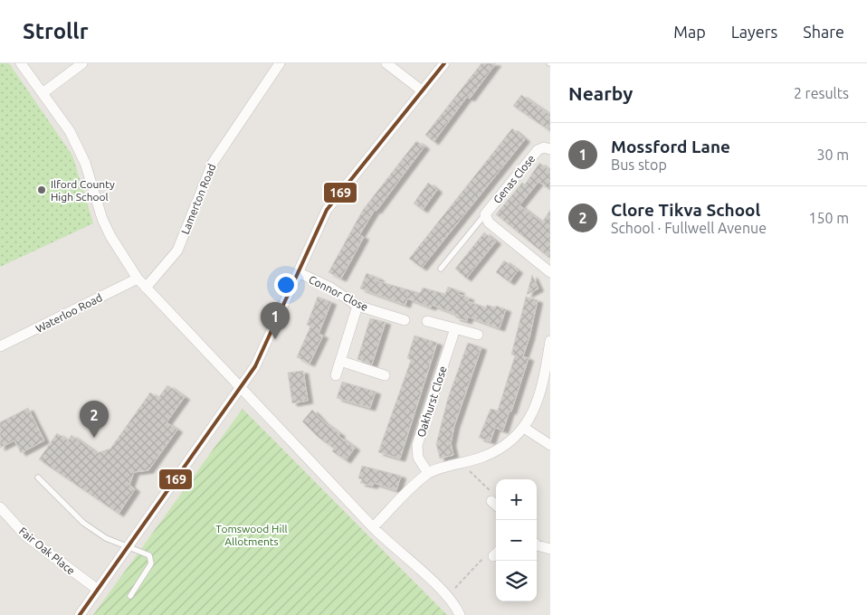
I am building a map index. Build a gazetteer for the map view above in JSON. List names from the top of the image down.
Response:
{
  "streets": {
    "street": [
      "Genas Close",
      "Lamerton Road",
      "Connor Close",
      "Waterloo Road",
      "Oakhurst Close",
      "Fair Oak Place"
    ]
  },
  "parks": ["Tomswood Hill Allotments"],
  "places": ["Ilford County High School"],
  "lines": ["transit line 169"],
  "page": {
    "header": "Strollr",
    "nav": ["Map", "Layers", "Share"],
    "heading": ["Nearby", "2 results"],
    "list": [
      {
        "mark": "1",
        "name": "Mossford Lane",
        "note": "Bus stop",
        "value": "30 m"
      },
      {
        "mark": "2",
        "name": "Clore Tikva School",
        "note": "School · Fullwell Avenue",
        "value": "150 m"
      }
    ],
    "pins": ["1", "2"],
    "map_buttons": ["+", "−"]
  }
}
